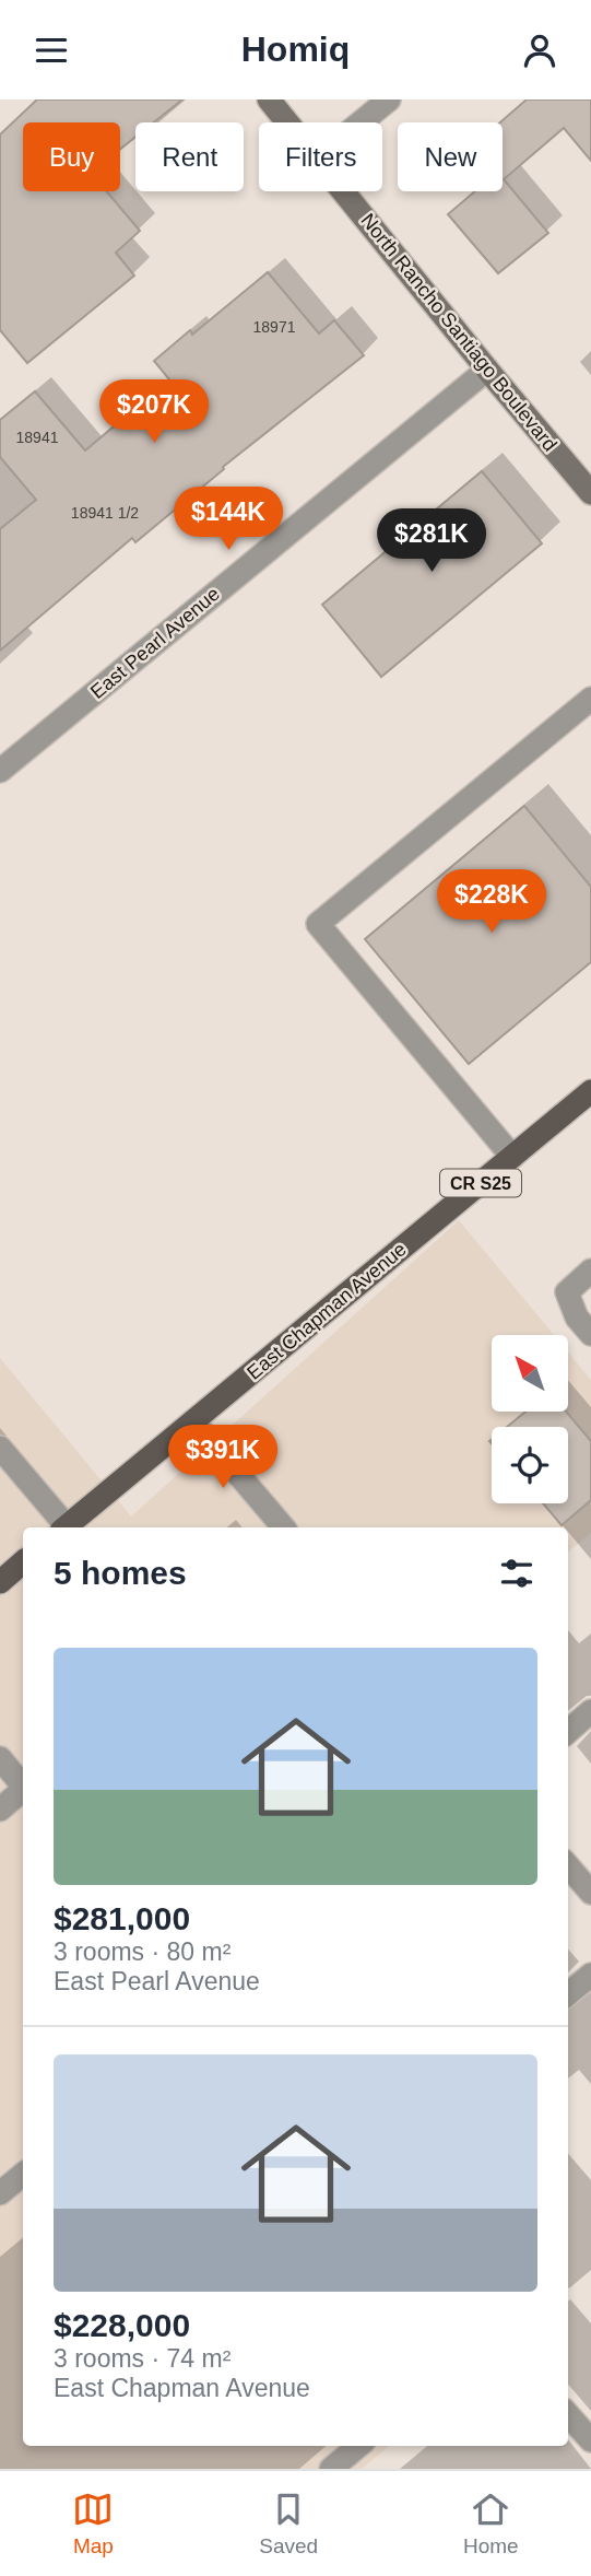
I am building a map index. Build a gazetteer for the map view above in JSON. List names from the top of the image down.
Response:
{
  "streets": {
    "main road": ["CR S25", "East Chapman Avenue"],
    "street": ["North Rancho Santiago Boulevard", "East Pearl Avenue"]
  },
  "crossings": [
    ["North Rancho Santiago Boulevard", "East Pearl Avenue"]
  ],
  "house_numbers": ["18971", "18941", "18941 1/2"],
  "north": "top left",
  "page": {
    "header": "Homiq",
    "chip": [
      "Buy",
      "Rent",
      "Filters",
      "New"
    ],
    "price": [
      "$207K",
      "$144K",
      "$281K",
      "$228K",
      "$391K"
    ],
    "heading": "5 homes",
    "list": [
      {
        "name": "$281,000",
        "note": "3 rooms · 80 m² · East Pearl Avenue"
      },
      {
        "name": "$228,000",
        "note": "3 rooms · 74 m² · East Chapman Avenue"
      }
    ],
    "tabs": ["Map", "Saved", "Home"]
  }
}
